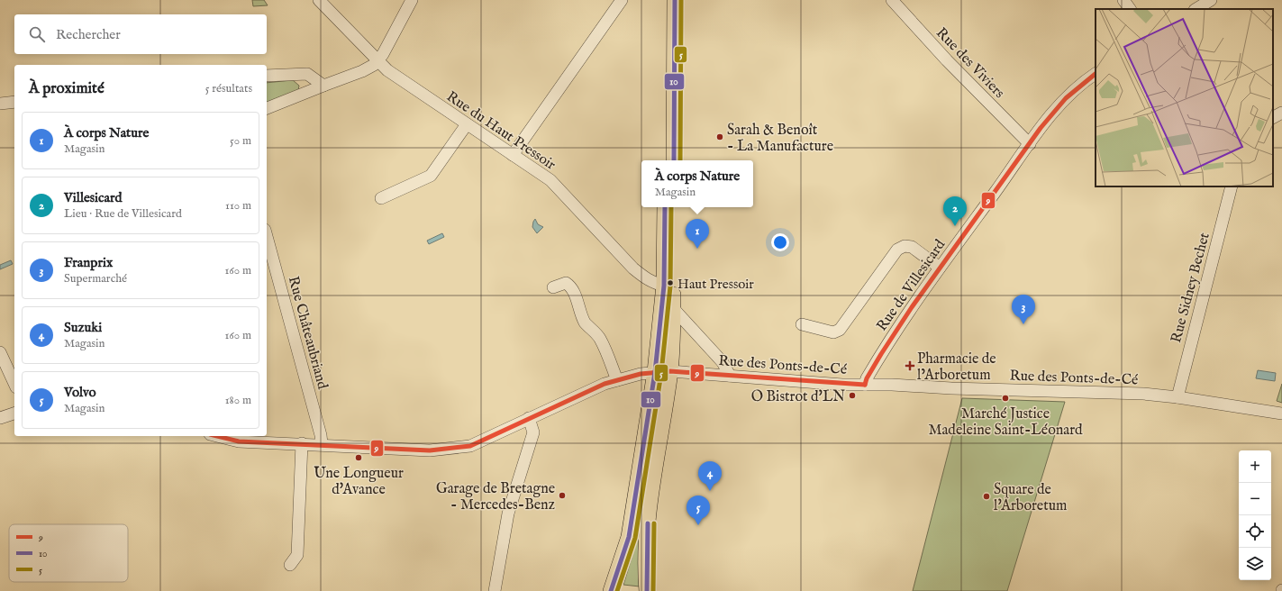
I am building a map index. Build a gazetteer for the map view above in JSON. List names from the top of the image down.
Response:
{
  "streets": {
    "street": [
      "Rue des Viviers",
      "Rue du Haut Pressoir",
      "Rue de Villesicard",
      "Rue Sidney Bechet",
      "Rue Châteaubriand",
      "Rue des Ponts-de-Cé"
    ]
  },
  "crossings": [
    ["Rue des Viviers", "Rue de Villesicard"],
    ["Rue de Villesicard", "Rue des Ponts-de-Cé"],
    ["Rue Sidney Bechet", "Rue des Ponts-de-Cé"],
    ["Rue Châteaubriand", "Rue des Ponts-de-Cé"]
  ],
  "places": {
    "other": [
      "Sarah & Benoît - La Manufacture",
      "Haut Pressoir",
      "O Bistrot d'LN",
      "Marché Justice Madeleine Saint-Léonard",
      "Une Longueur d'Avance",
      "Garage de Bretagne - Mercedes-Benz",
      "Square de l'Arboretum"
    ],
    "health": ["Pharmacie de l’Arboretum"]
  },
  "lines": ["transit line 10", "transit line 5", "transit line 9"],
  "legend": ["9", "10", "5"],
  "page": {
    "search": "Rechercher",
    "heading": ["À proximité", "5 résultats"],
    "list": [
      {
        "mark": "1",
        "name": "À corps Nature",
        "note": "Magasin",
        "value": "50 m"
      },
      {
        "mark": "2",
        "name": "Villesicard",
        "note": "Lieu · Rue de Villesicard",
        "value": "110 m"
      },
      {
        "mark": "3",
        "name": "Franprix",
        "note": "Supermarché",
        "value": "160 m"
      },
      {
        "mark": "4",
        "name": "Suzuki",
        "note": "Magasin",
        "value": "160 m"
      },
      {
        "mark": "5",
        "name": "Volvo",
        "note": "Magasin",
        "value": "180 m"
      }
    ],
    "popup": ["À corps Nature", "Magasin"],
    "pins": [
      "2",
      "1",
      "3",
      "4",
      "5"
    ],
    "map_buttons": ["+", "−"]
  }
}
